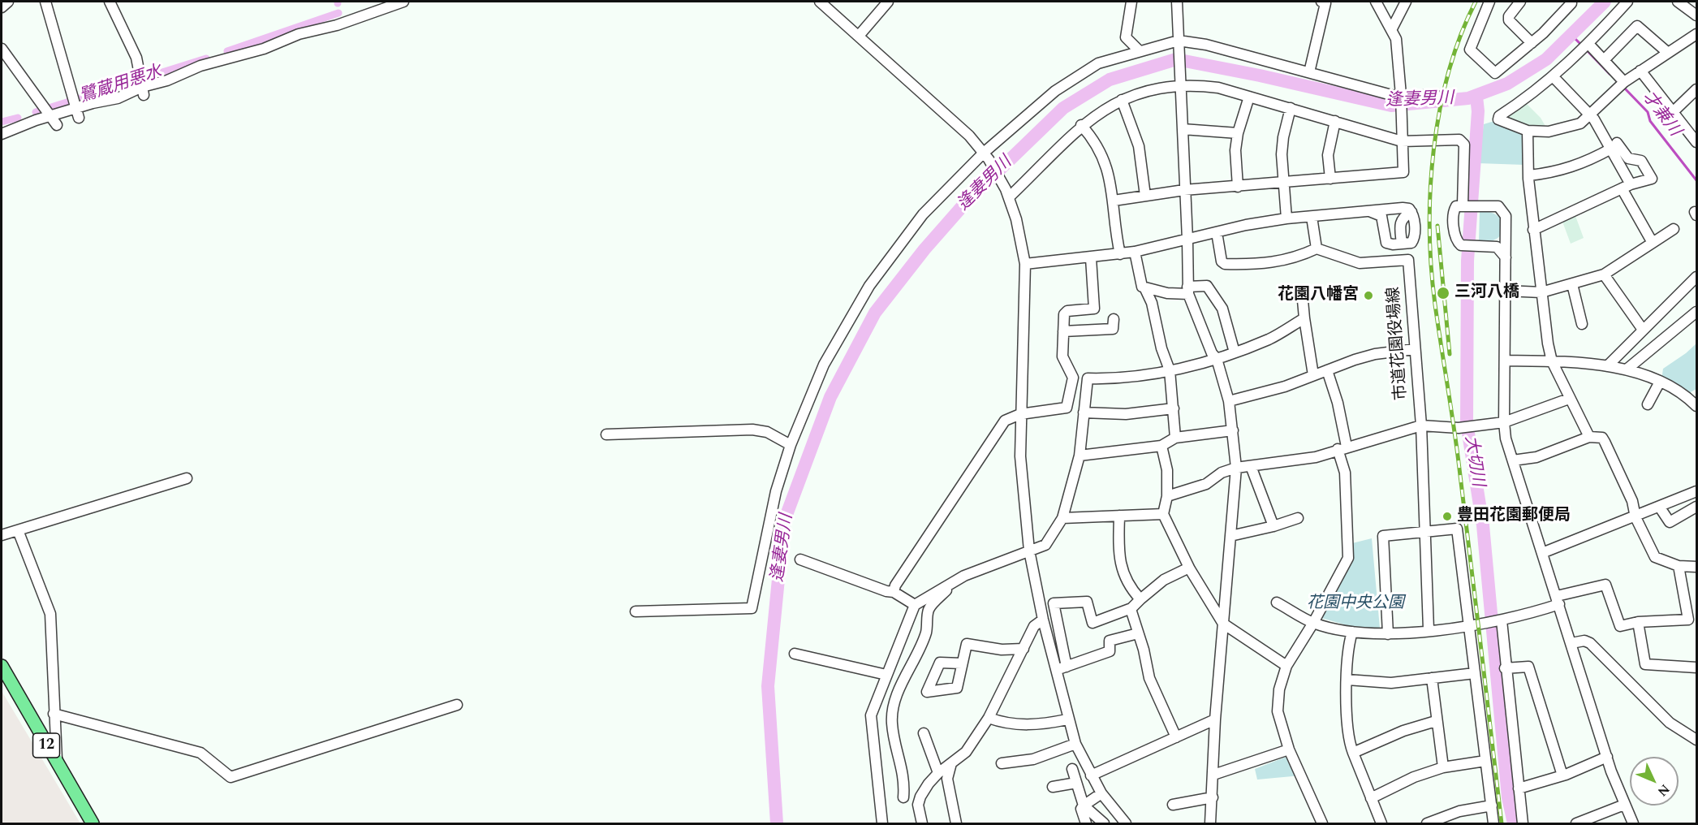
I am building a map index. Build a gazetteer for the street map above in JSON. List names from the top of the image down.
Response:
{
  "streets": {
    "main road": ["12"],
    "street": ["市道花園役場線"]
  },
  "water": [
    "鷺蔵用悪水",
    "逢妻男川",
    "才兼川",
    "大切川"
  ],
  "parks": ["花園中央公園"],
  "places": ["三河八橋", "花園八幡宮", "豊田花園郵便局"],
  "north": "bottom right"
}
